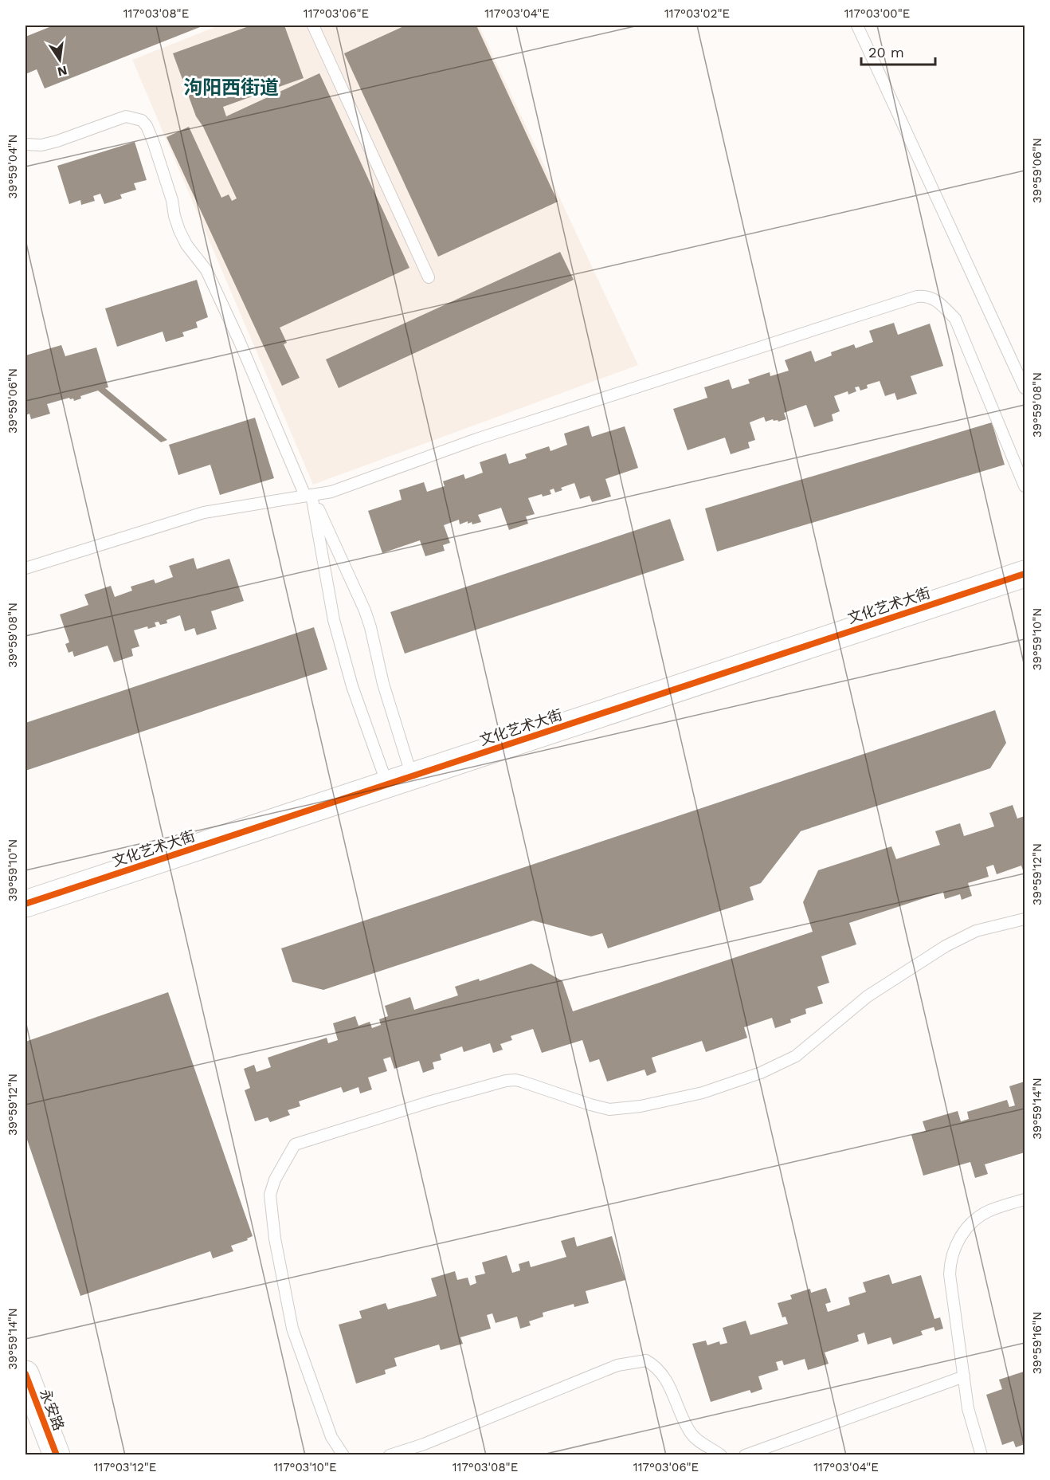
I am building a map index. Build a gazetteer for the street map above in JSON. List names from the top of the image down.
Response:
{
  "streets": {
    "street": ["文化艺术大街", "永安路"]
  },
  "districts": ["泃阳西街道"],
  "scale_bar": "20 m",
  "north": "bottom",
  "coordinates": [
    "117°03'08\"E",
    "117°03'06\"E",
    "117°03'04\"E",
    "117°03'02\"E",
    "117°03'00\"E",
    "39°59'04\"N",
    "39°59'06\"N",
    "39°59'08\"N",
    "39°59'10\"N",
    "39°59'12\"N",
    "39°59'14\"N",
    "39°59'16\"N",
    "117°03'12\"E",
    "117°03'10\"E"
  ]
}
